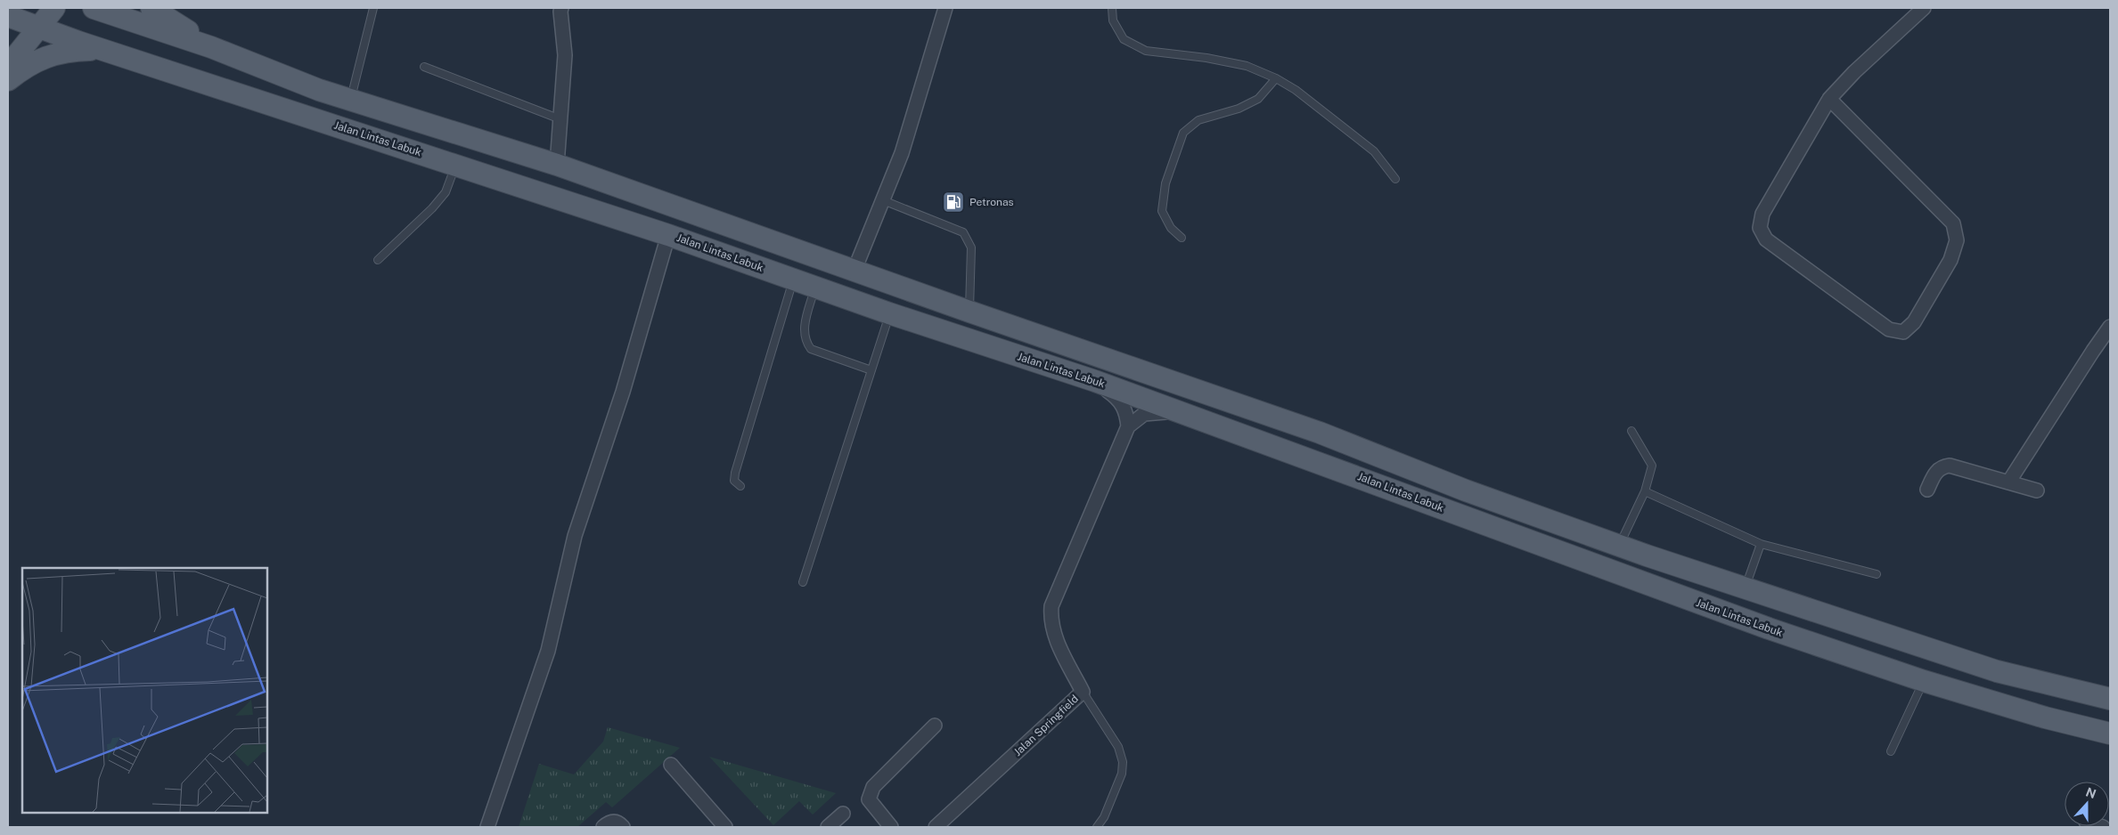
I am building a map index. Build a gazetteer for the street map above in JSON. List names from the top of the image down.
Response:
{
  "streets": {
    "main road": ["Jalan Lintas Labuk"],
    "street": ["Jalan Springfield"]
  },
  "places": {
    "fuel station": ["Petronas"]
  },
  "north": "top"
}
